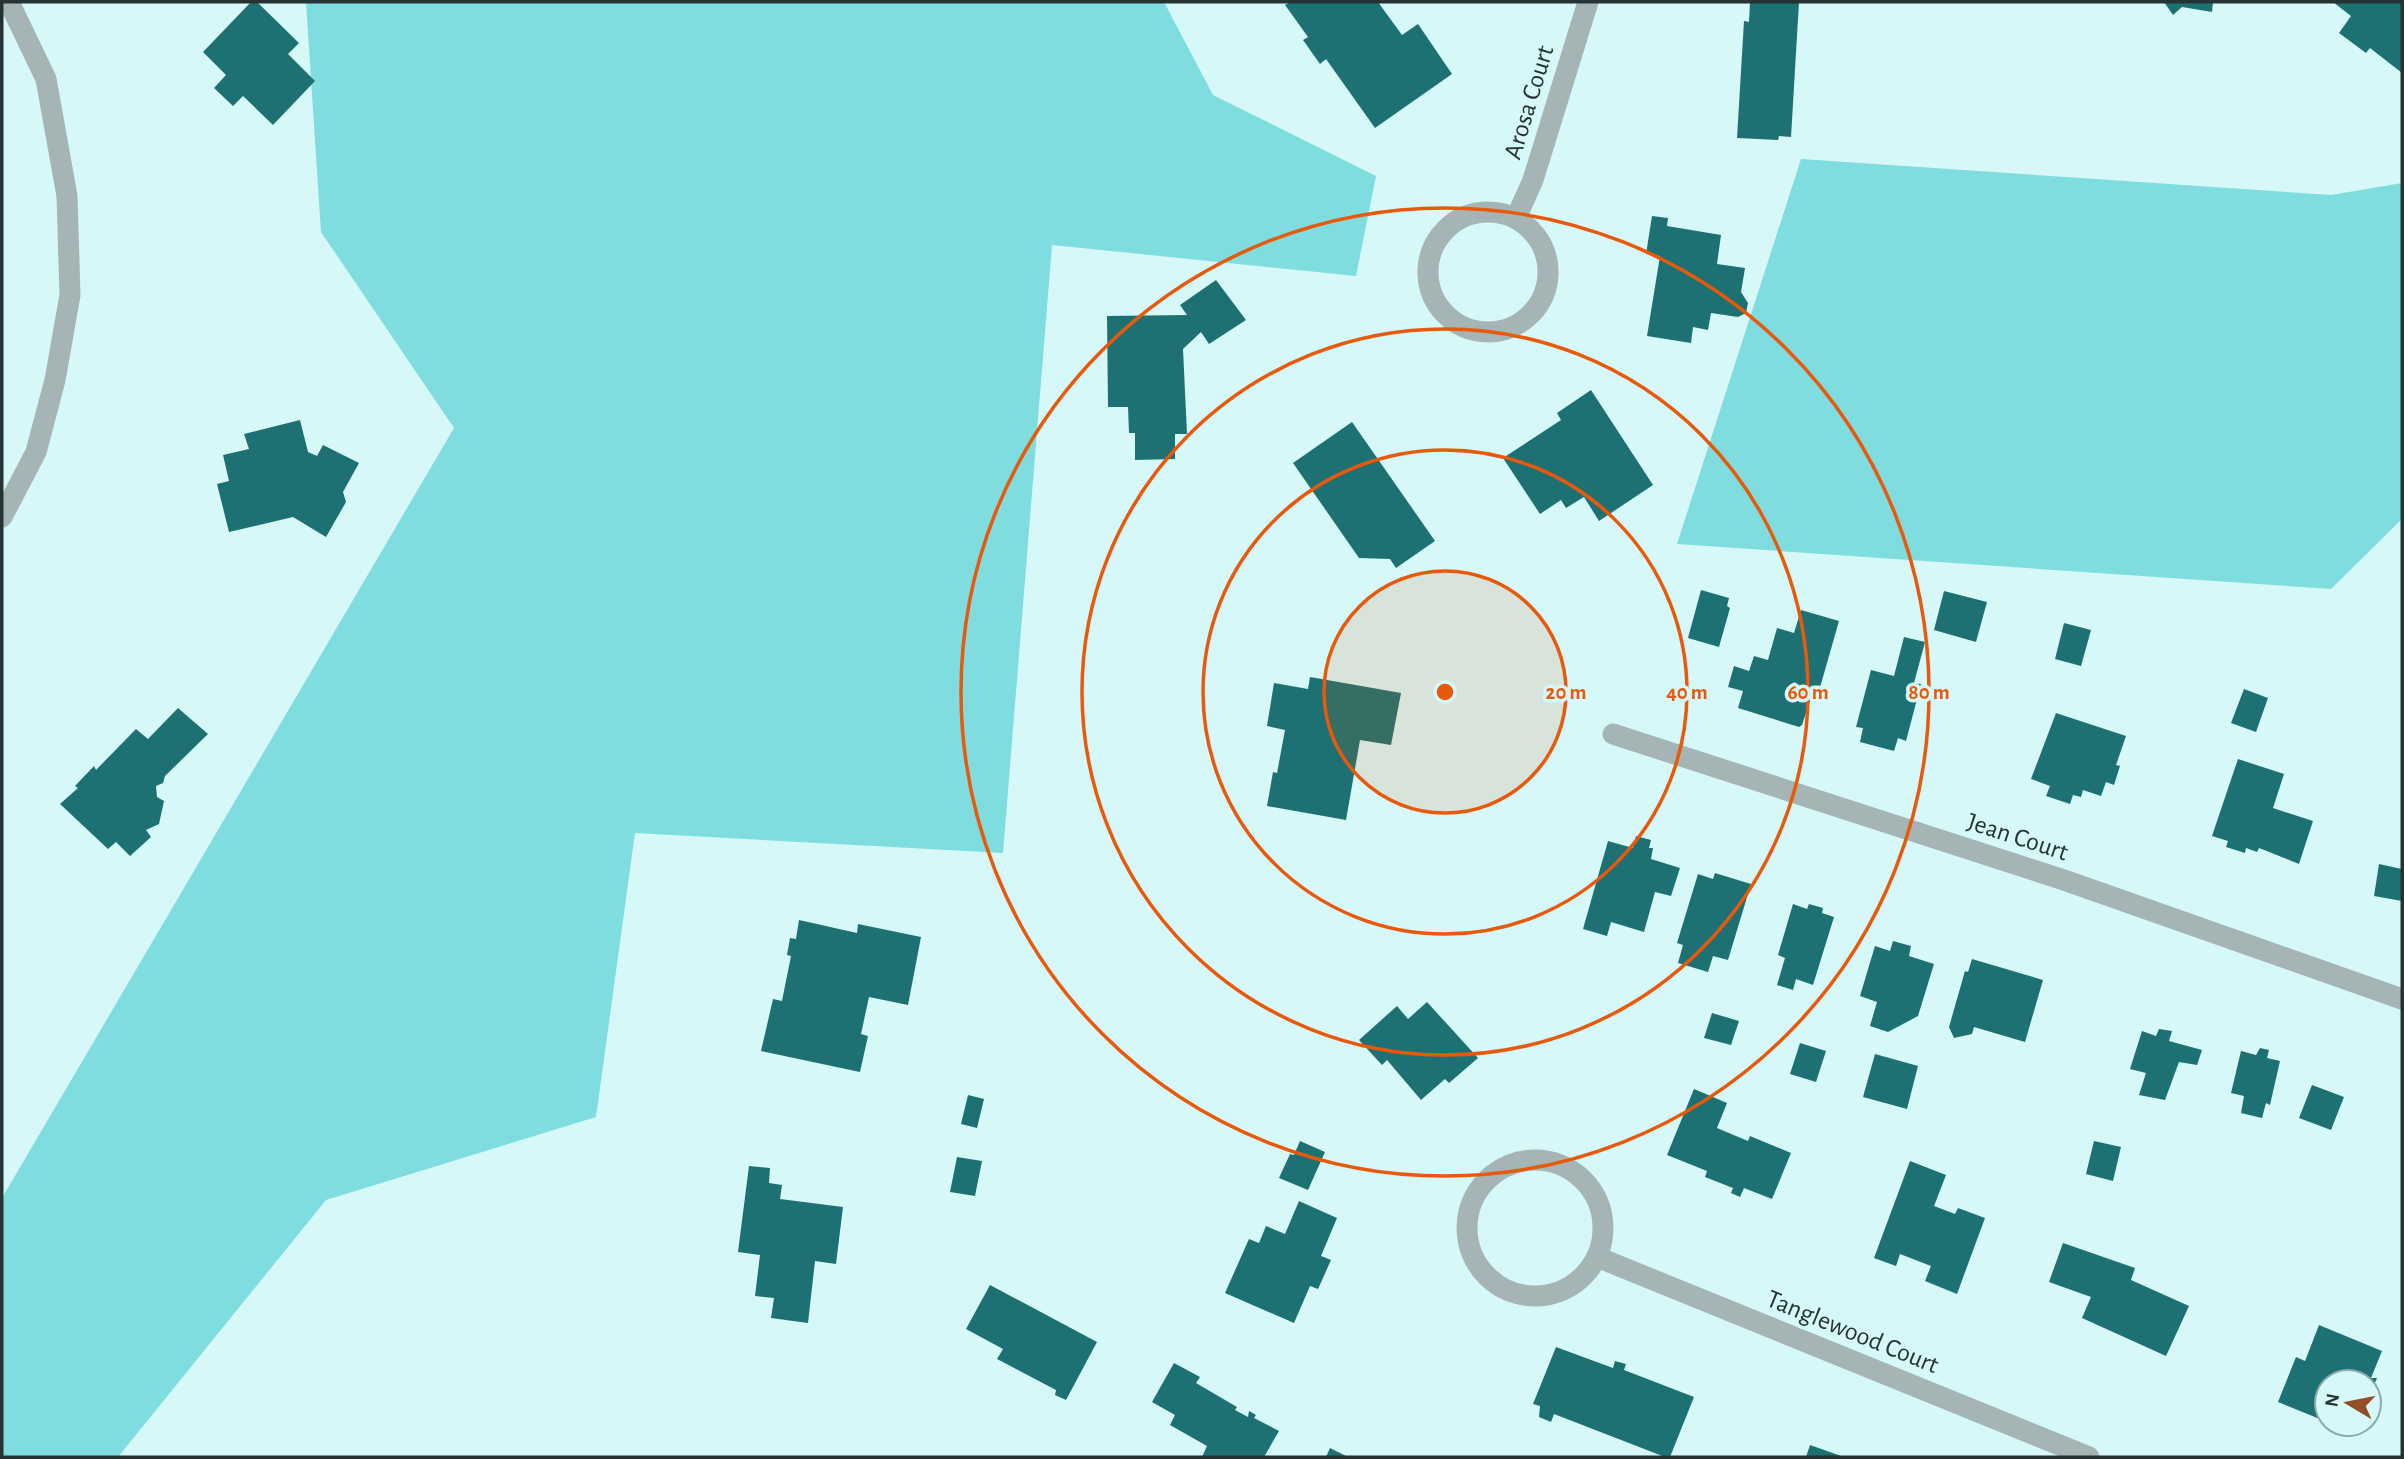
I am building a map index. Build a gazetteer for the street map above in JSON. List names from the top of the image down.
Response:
{
  "streets": {
    "street": ["Arosa Court", "Jean Court", "Tanglewood Court"]
  },
  "north": "left",
  "rings": [
    "20 m",
    "40 m",
    "60 m",
    "80 m"
  ]
}
